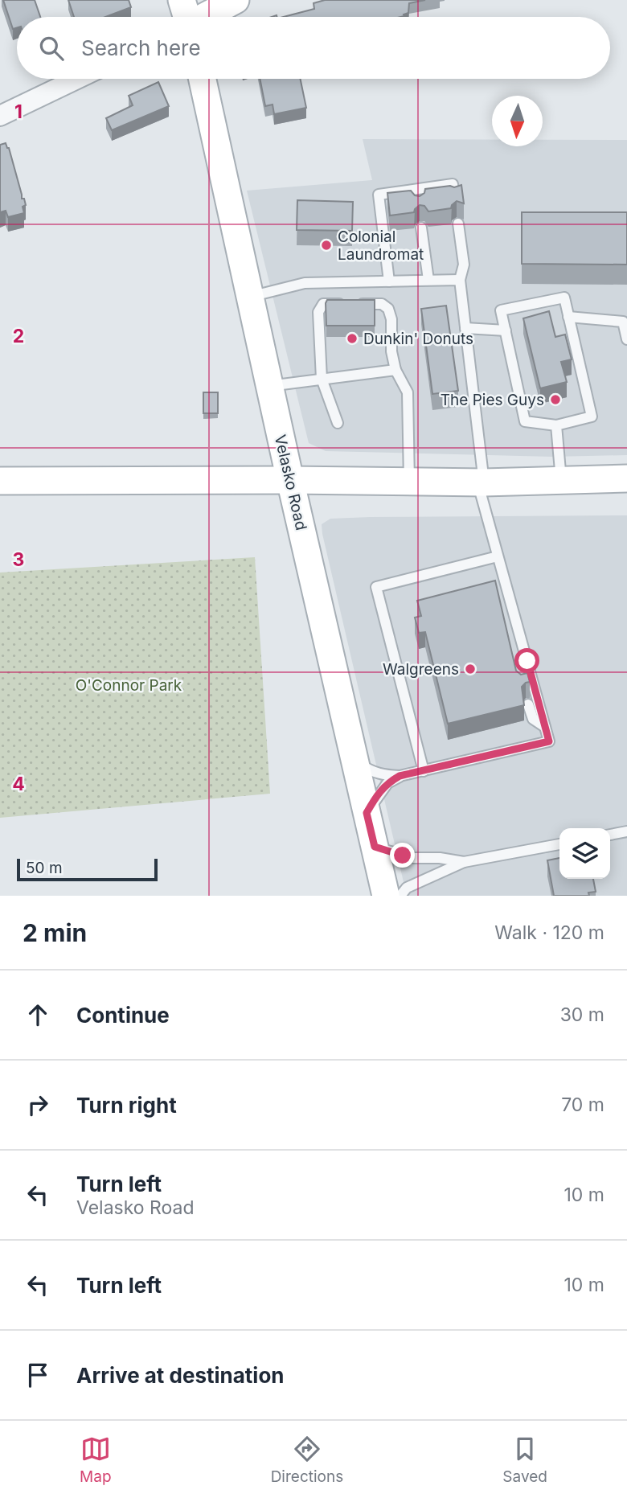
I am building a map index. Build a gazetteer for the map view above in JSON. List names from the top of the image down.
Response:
{
  "streets": {
    "street": ["Velasko Road"]
  },
  "parks": ["O'Connor Park"],
  "places": [
    "Colonial Laundromat",
    "Dunkin' Donuts",
    "The Pies Guys",
    "Walgreens"
  ],
  "scale_bar": "50 m",
  "north": "bottom",
  "page": {
    "search": "Search here",
    "scale": "50 m",
    "heading": ["2 min", "Walk · 120 m"],
    "list": [
      ["Continue", "30 m"],
      ["Turn right", "70 m"],
      ["Turn left", "Velasko Road", "10 m"],
      ["Turn left", "10 m"],
      "Arrive at destination"
    ],
    "nav": ["Map", "Directions", "Saved"]
  },
  "grid": {
    "rows": [
      "1",
      "2",
      "3",
      "4"
    ]
  }
}
